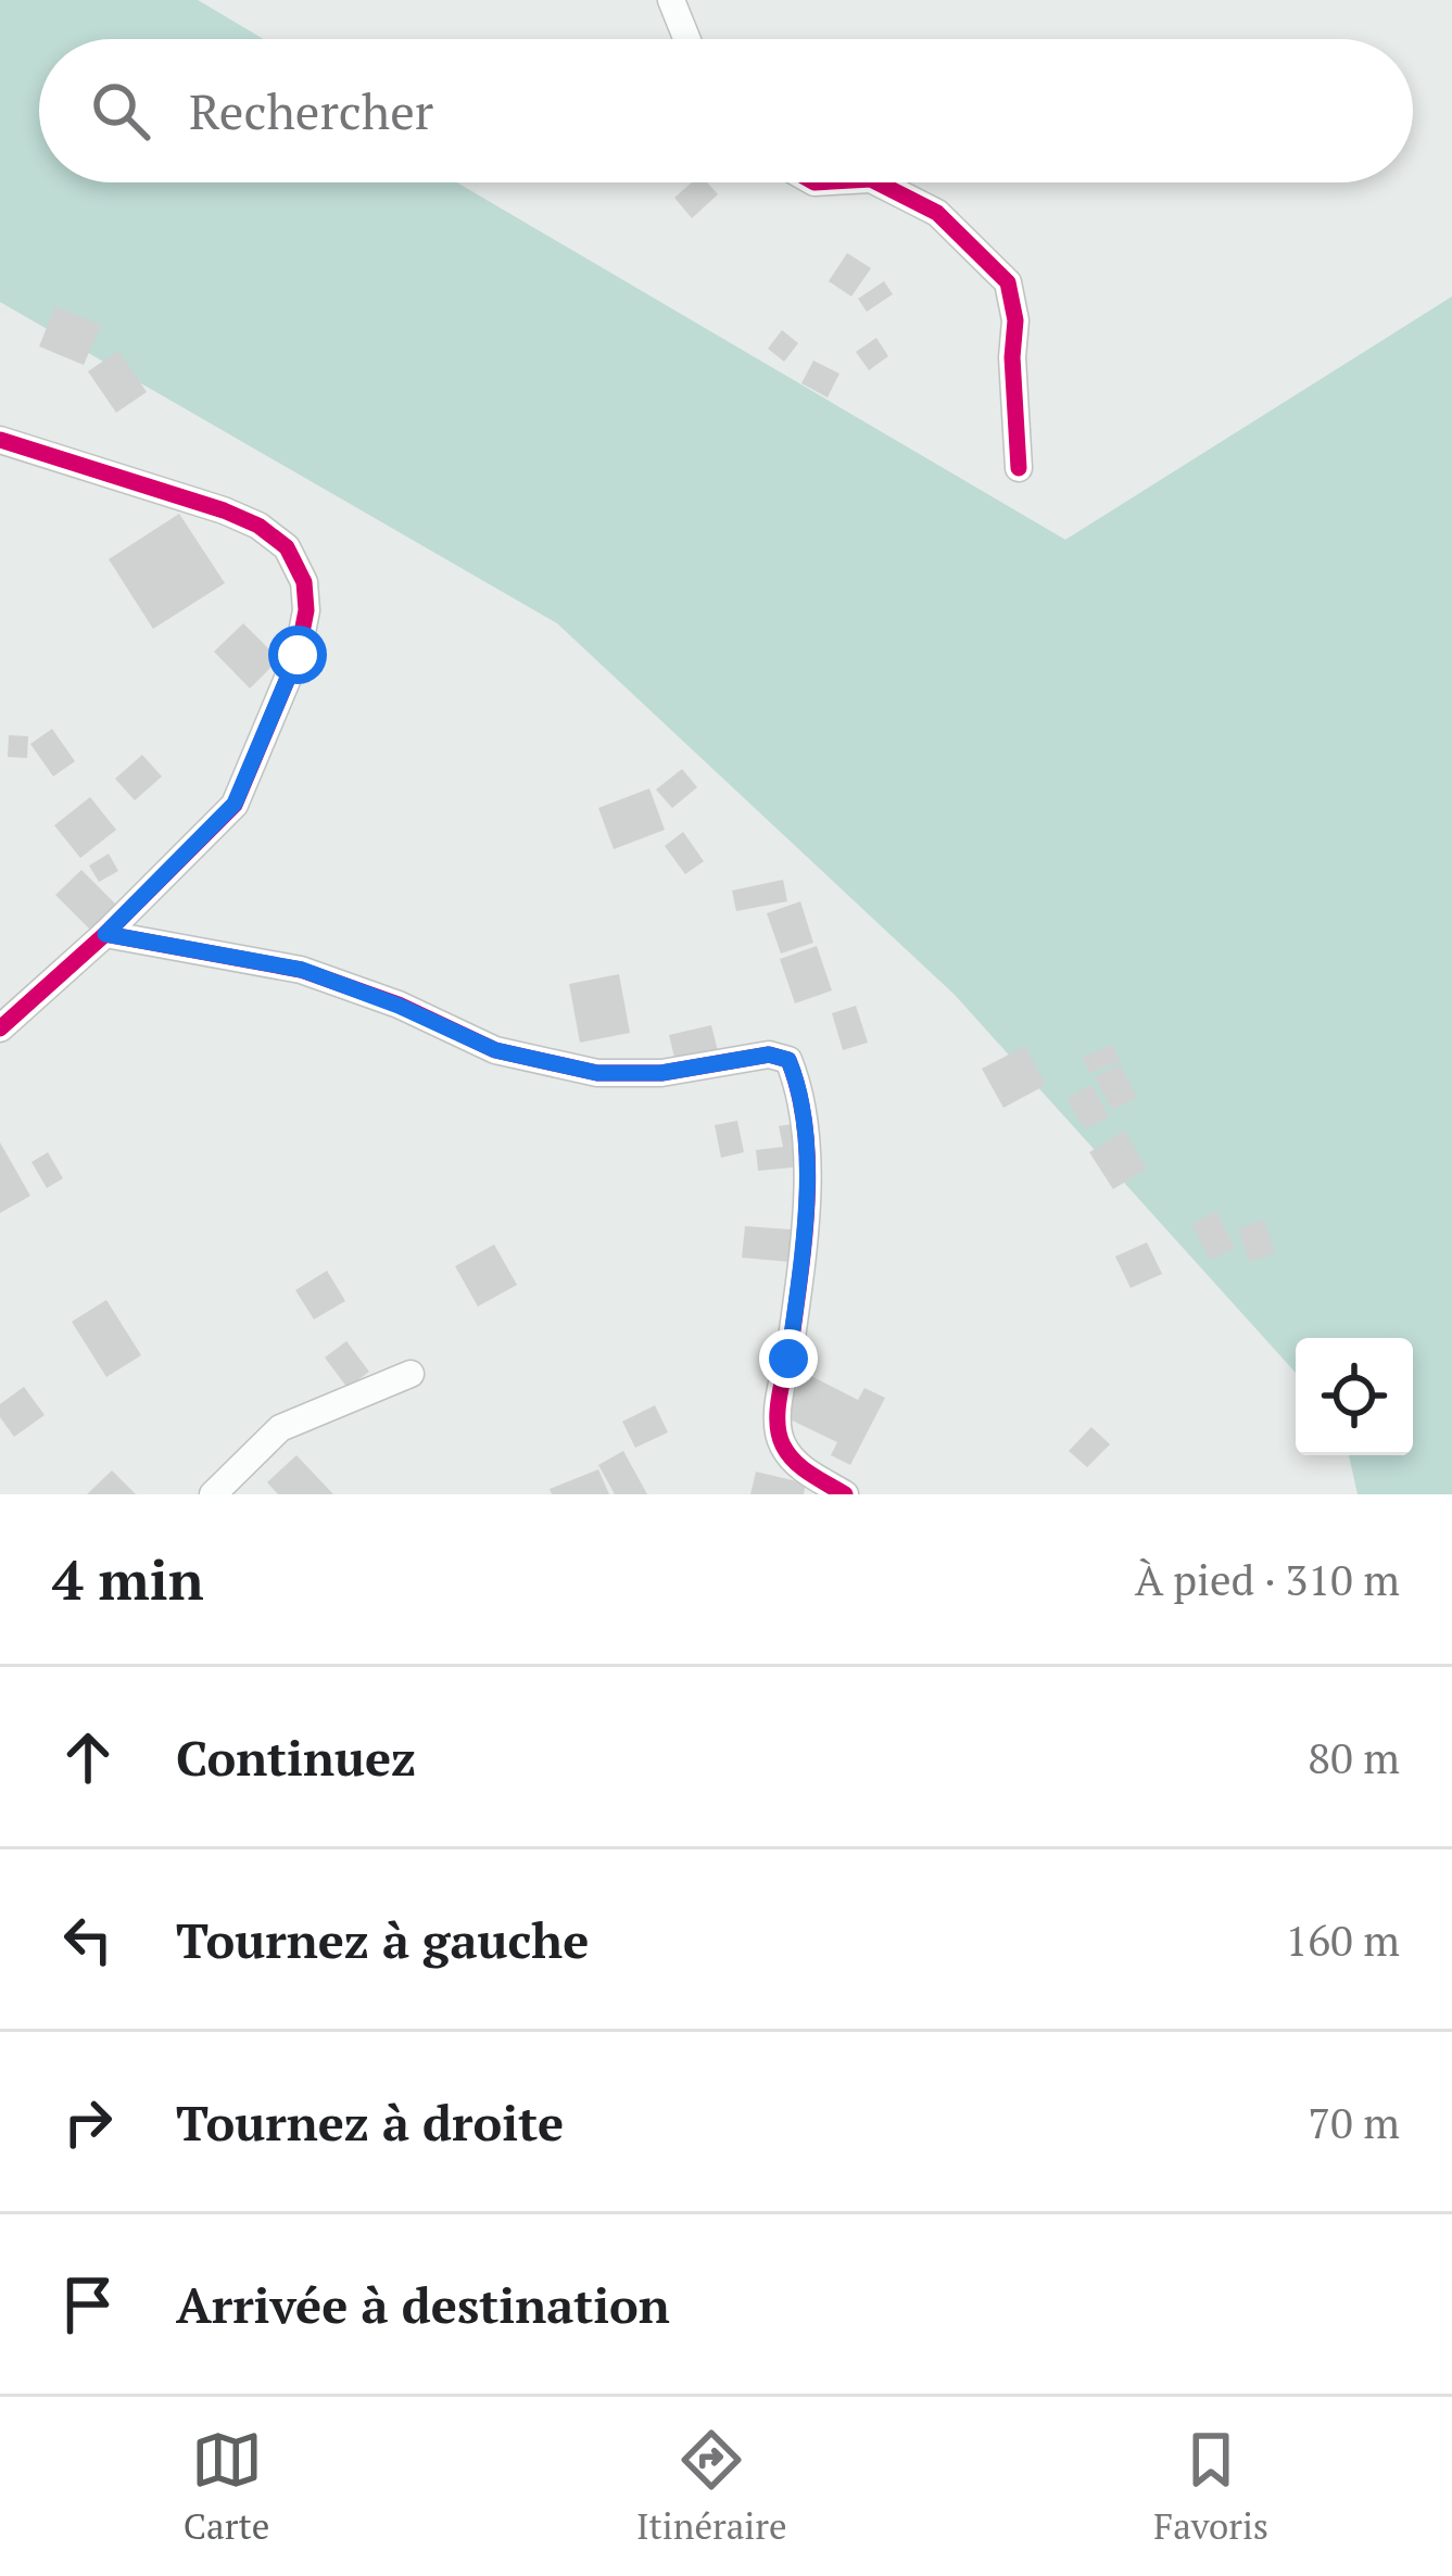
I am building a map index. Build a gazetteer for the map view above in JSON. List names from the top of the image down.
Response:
{
  "page": {
    "search": "Rechercher",
    "heading": ["4 min", "À pied · 310 m"],
    "list": [
      ["Continuez", "80 m"],
      ["Tournez à gauche", "160 m"],
      ["Tournez à droite", "70 m"],
      "Arrivée à destination"
    ],
    "nav": ["Carte", "Itinéraire", "Favoris"]
  }
}
